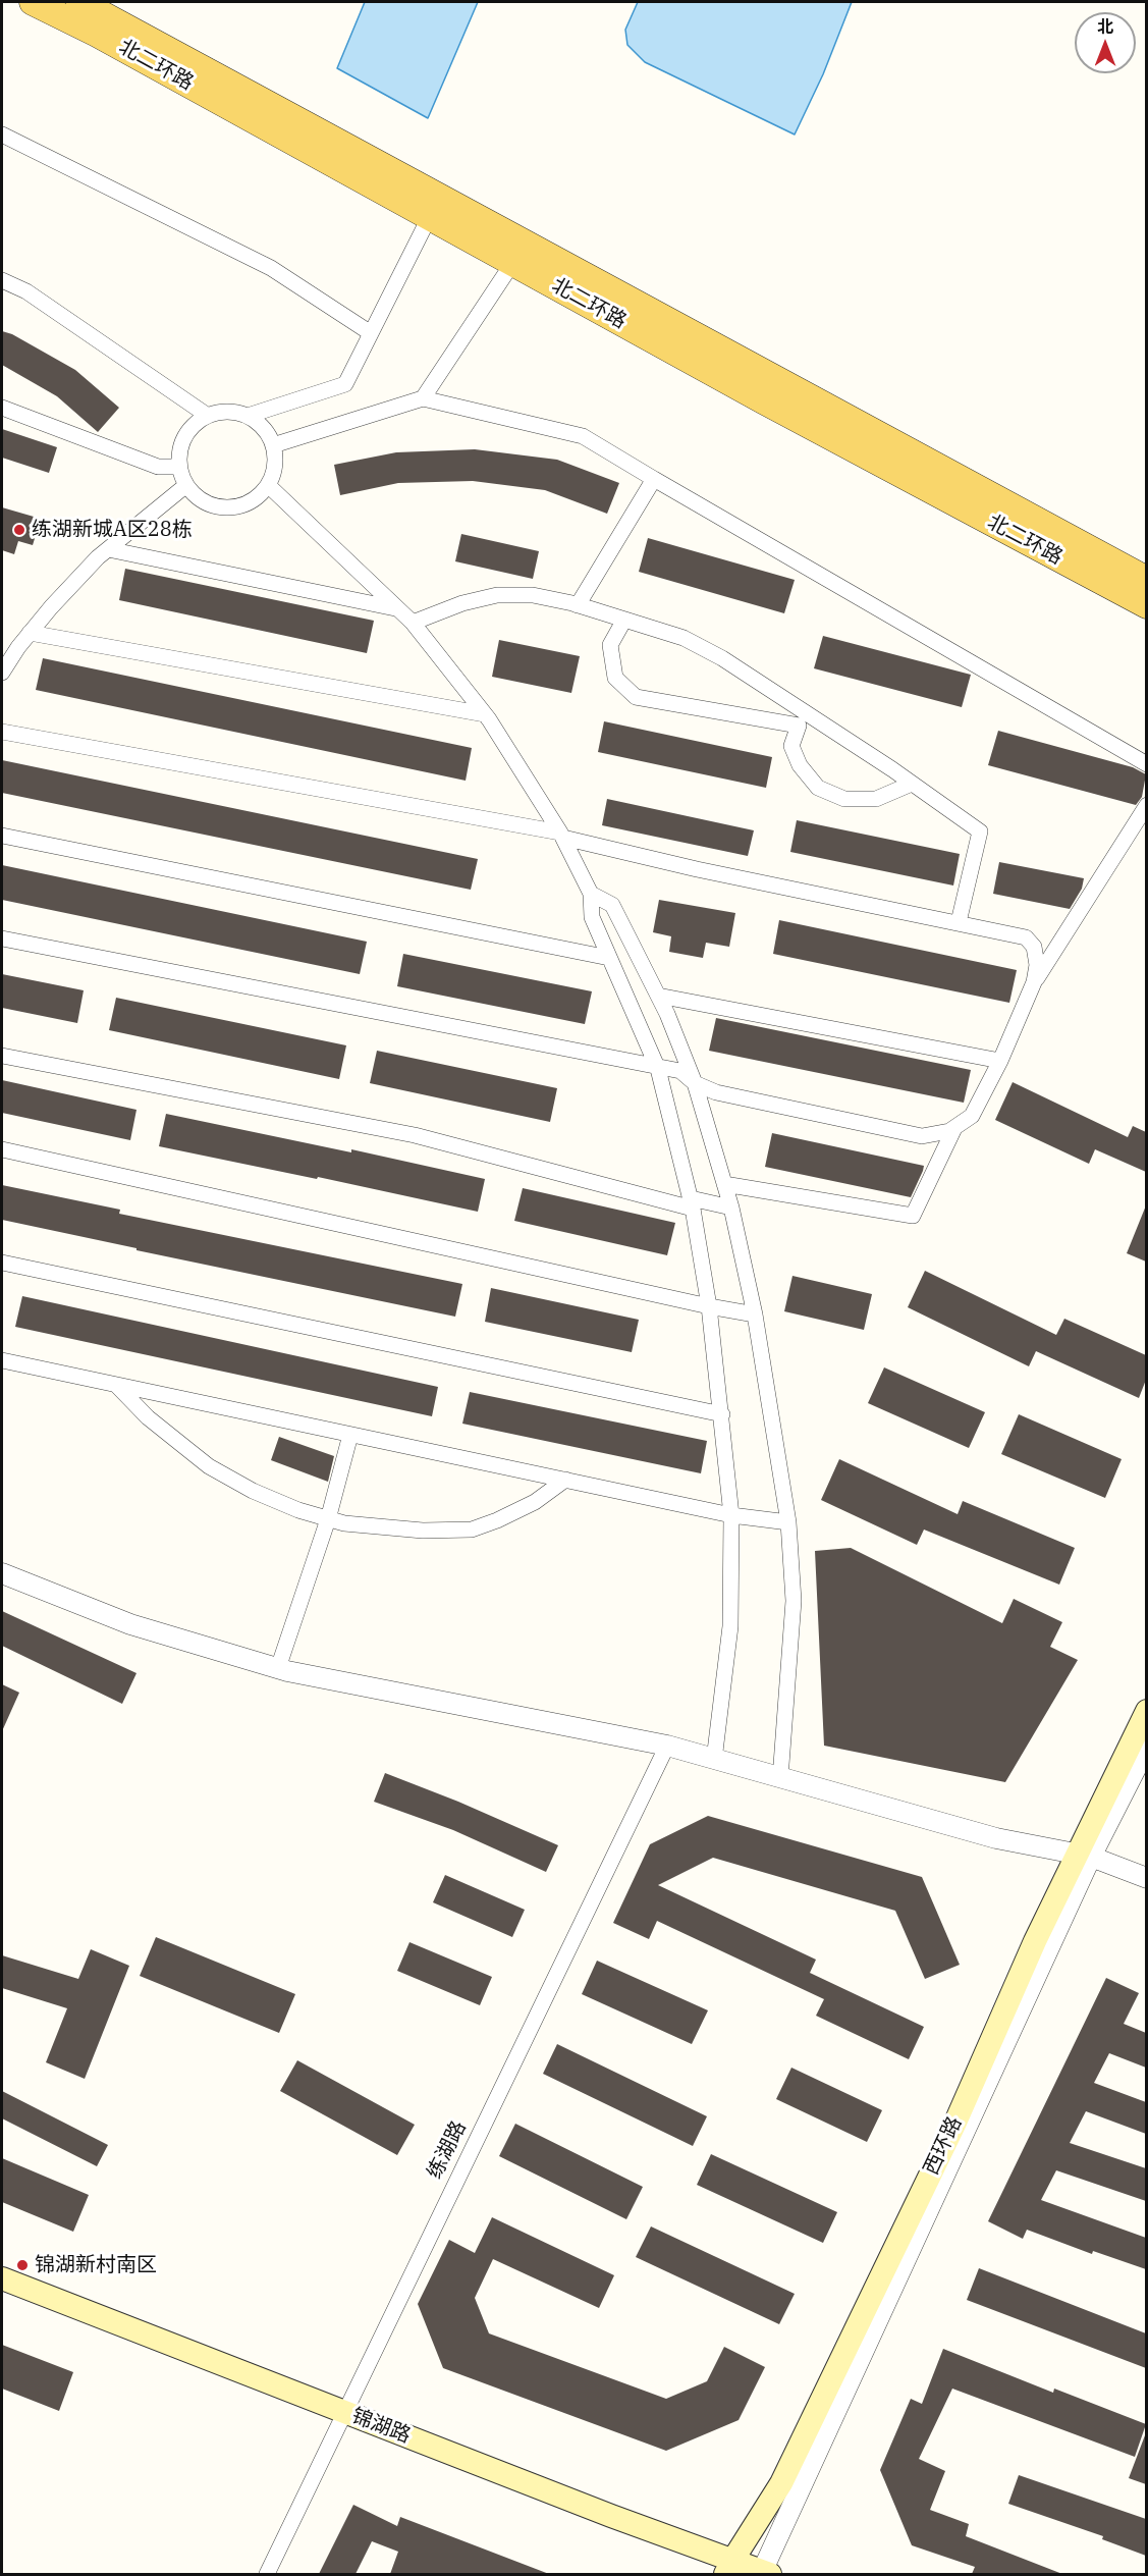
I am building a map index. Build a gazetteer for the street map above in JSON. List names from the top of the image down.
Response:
{
  "streets": {
    "main road": ["北二环路", "西环路", "锦湖路"],
    "street": ["练湖路"]
  },
  "crossings": [
    ["西环路", "锦湖路"],
    ["练湖路", "锦湖路"]
  ],
  "places": ["练湖新城A区28栋", "锦湖新村南区"],
  "north": "top"
}
